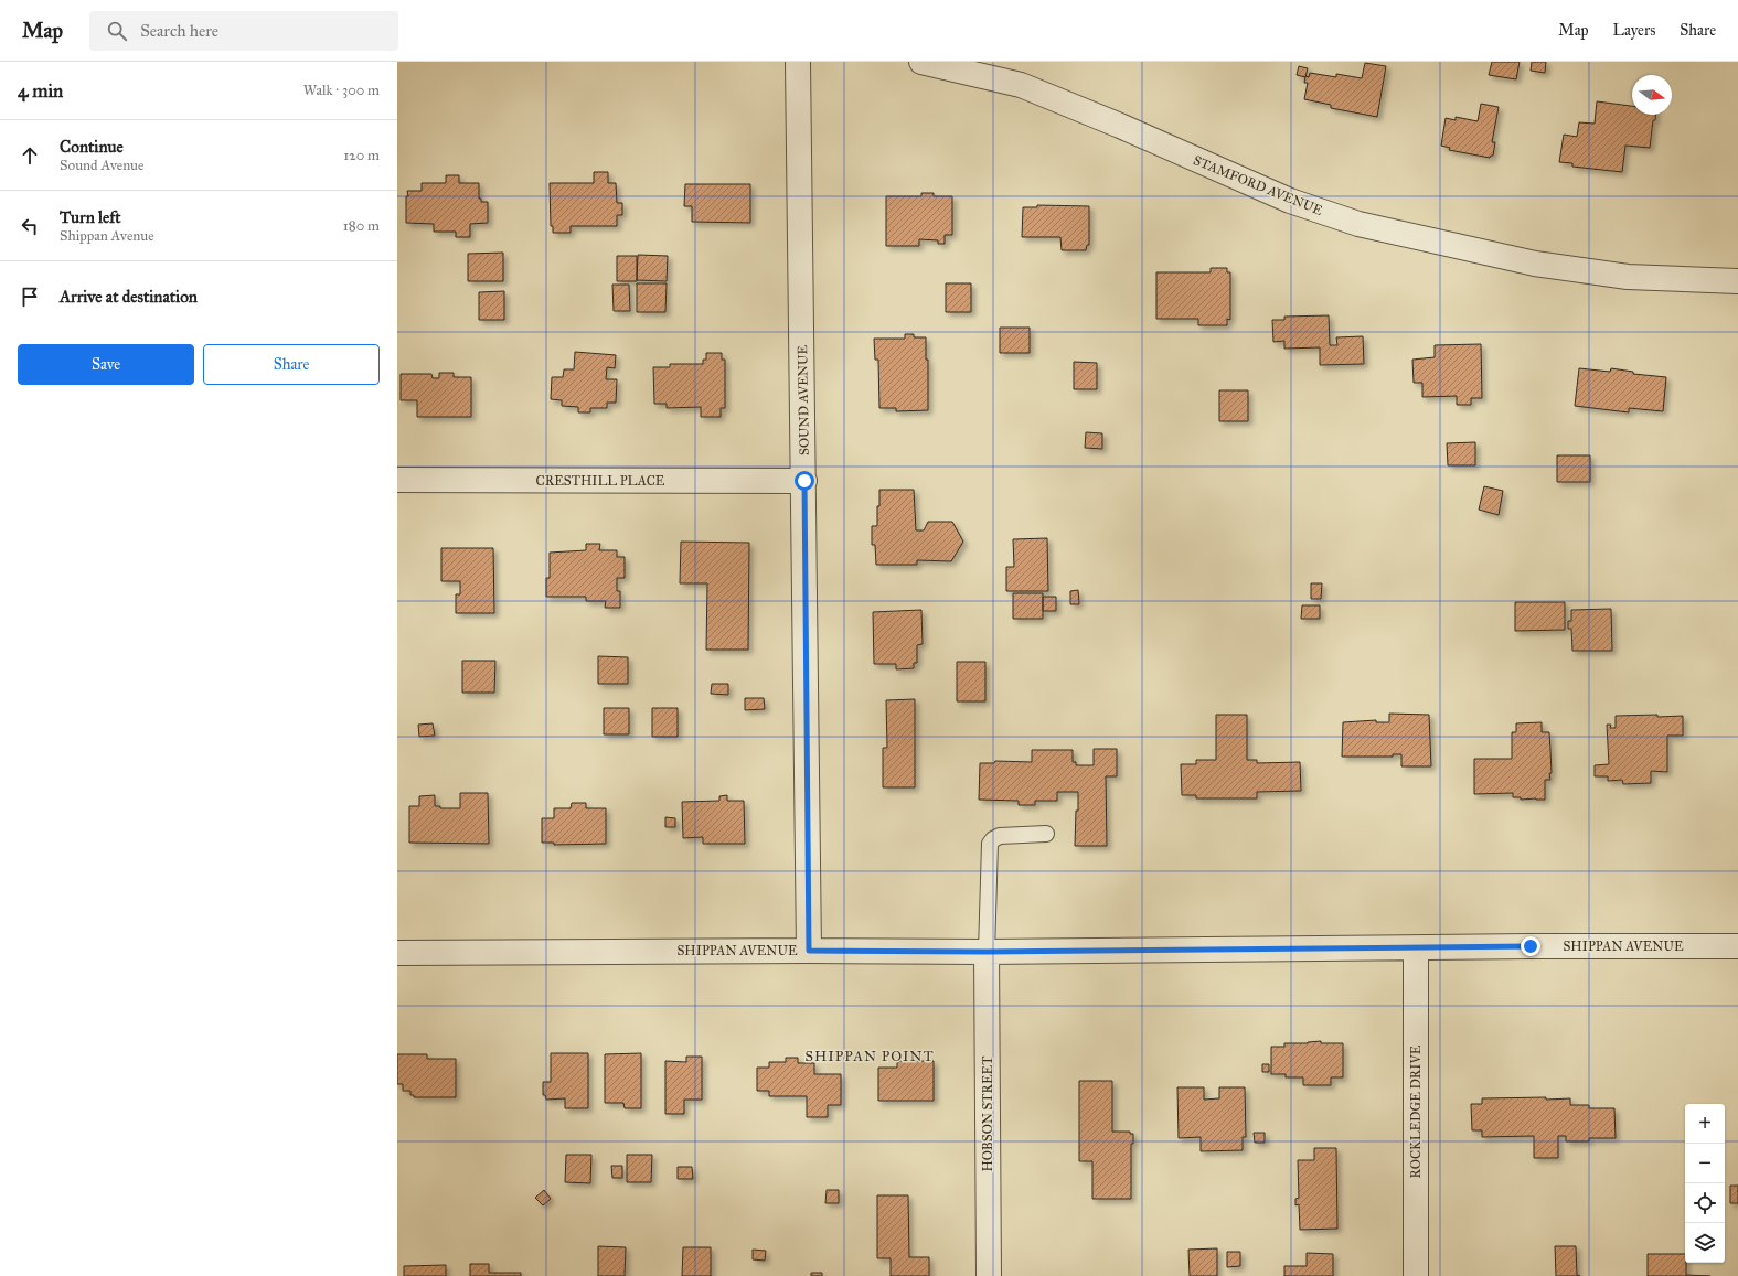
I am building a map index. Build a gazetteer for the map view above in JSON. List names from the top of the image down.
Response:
{
  "streets": {
    "street": [
      "STAMFORD AVENUE",
      "SOUND AVENUE",
      "CRESTHILL PLACE",
      "SHIPPAN AVENUE",
      "ROCKLEDGE DRIVE",
      "HOBSON STREET"
    ]
  },
  "crossings": [
    ["SOUND AVENUE", "CRESTHILL PLACE"],
    ["SOUND AVENUE", "SHIPPAN AVENUE"],
    ["SHIPPAN AVENUE", "ROCKLEDGE DRIVE"],
    ["SHIPPAN AVENUE", "HOBSON STREET"]
  ],
  "districts": ["SHIPPAN POINT"],
  "north": "right",
  "page": {
    "header": "Map",
    "search": "Search here",
    "nav": ["Map", "Layers", "Share"],
    "heading": ["4 min", "Walk · 300 m"],
    "list": [
      ["Continue", "Sound Avenue", "120 m"],
      ["Turn left", "Shippan Avenue", "180 m"],
      "Arrive at destination"
    ],
    "buttons": ["Save", "Share"],
    "map_buttons": ["+", "−"]
  }
}
